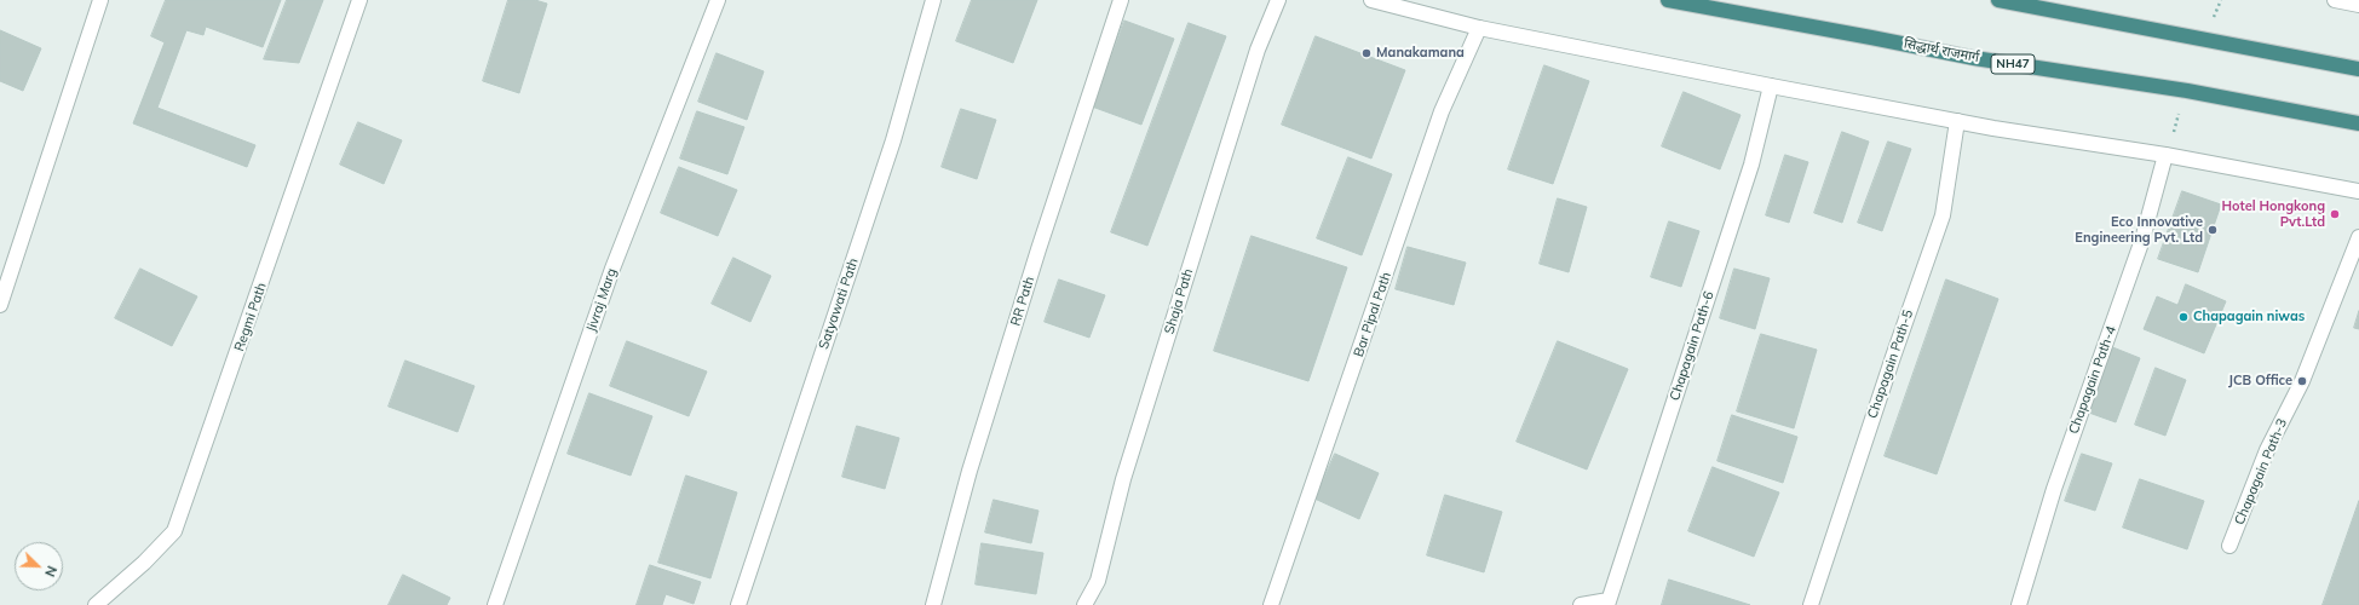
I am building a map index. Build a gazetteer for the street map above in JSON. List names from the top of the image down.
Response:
{
  "streets": {
    "highway": ["सिद्धार्थ राजमार्ग", "NH47"],
    "street": [
      "Jivraj Marg",
      "RR Path",
      "Shaja Path",
      "Satyawati Path",
      "Bar Pipal Path",
      "Regmi Path",
      "Chapagain Path-6",
      "Chapagain Path-5",
      "Chapagain Path-4",
      "Chapagain Path-3"
    ]
  },
  "places": [
    "Manakamana",
    "Hotel Hongkong Pvt.Ltd",
    "Eco Innovative Engineering Pvt. Ltd",
    "Chapagain niwas",
    "JCB Office"
  ],
  "north": "bottom right"
}
